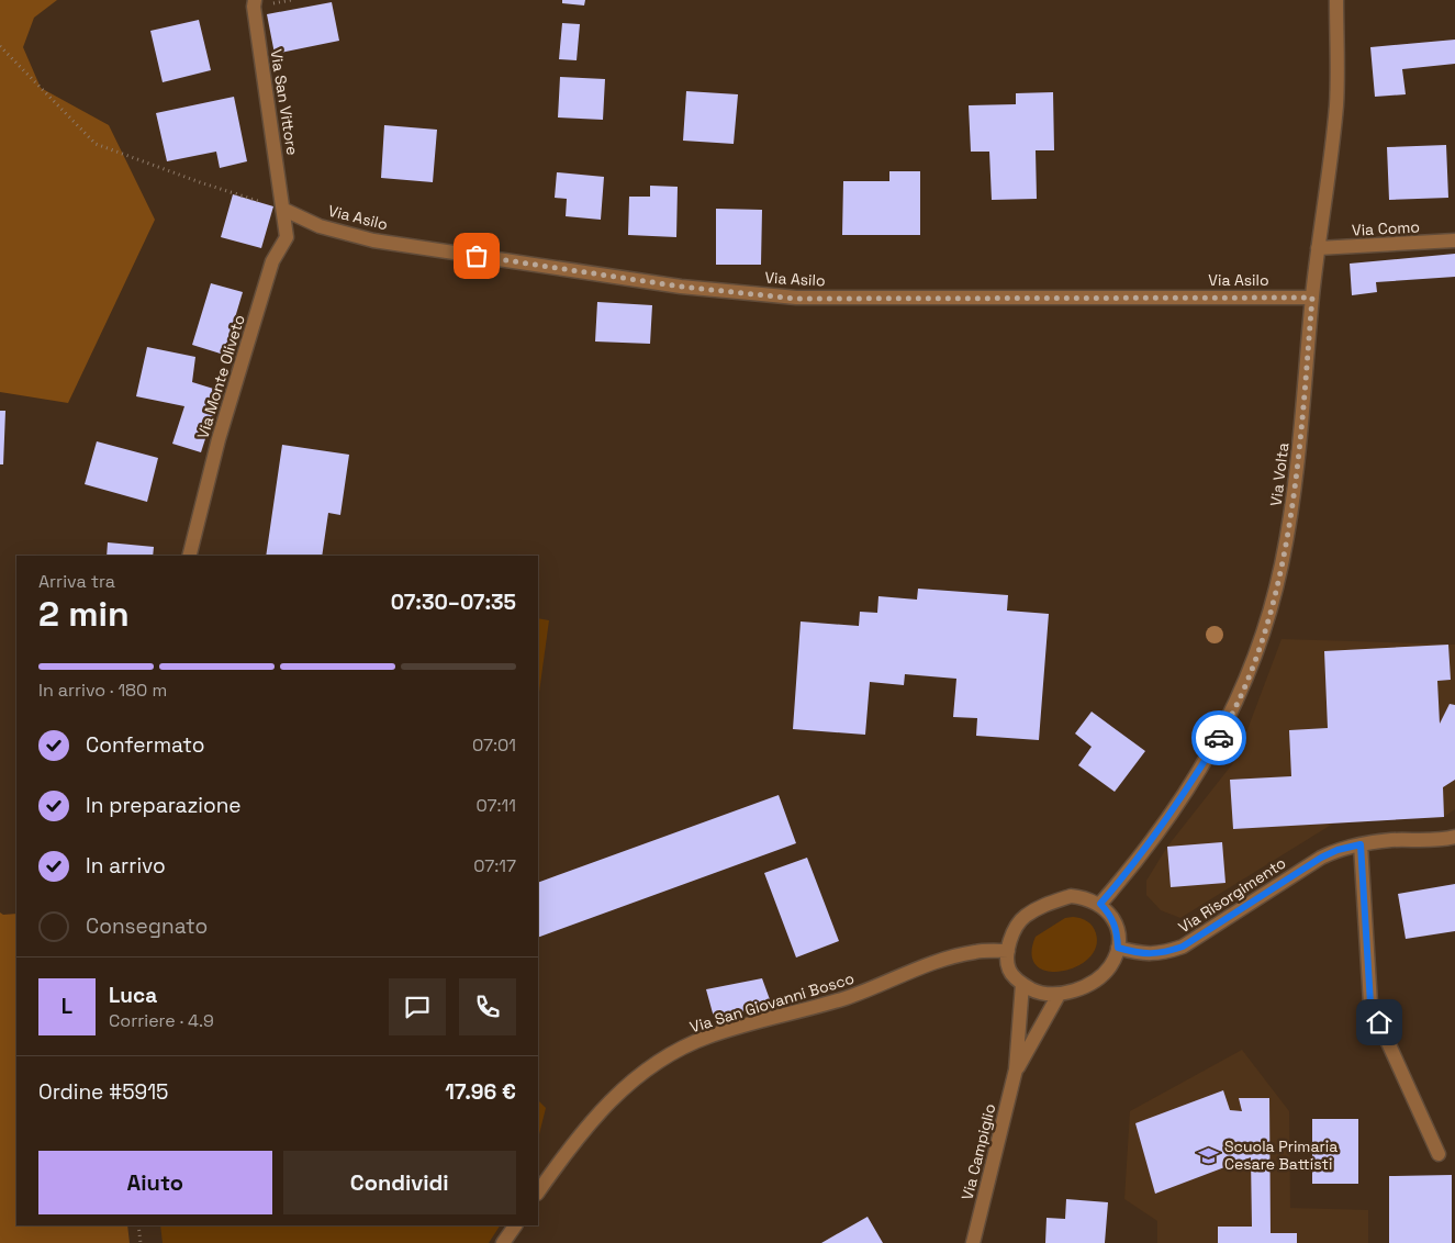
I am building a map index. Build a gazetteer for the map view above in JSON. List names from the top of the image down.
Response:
{
  "streets": {
    "street": [
      "Via San Vittore",
      "Via Asilo",
      "Via Como",
      "Via Monte Oliveto",
      "Via Volta",
      "Via Risorgimento",
      "Via San Giovanni Bosco",
      "Via Campiglio"
    ]
  },
  "crossings": [
    ["Via San Vittore", "Via Asilo"],
    ["Via San Vittore", "Via Monte Oliveto"],
    ["Via Asilo", "Via Monte Oliveto"],
    ["Via Asilo", "Via Volta"],
    ["Via Como", "Via Volta"],
    ["Via Volta", "Via Risorgimento"],
    ["Via Volta", "Via San Giovanni Bosco"],
    ["Via Volta", "Via Campiglio"],
    ["Via Risorgimento", "Via San Giovanni Bosco"],
    ["Via Risorgimento", "Via Campiglio"],
    ["Via San Giovanni Bosco", "Via Campiglio"]
  ],
  "places": {
    "school or university": ["Scuola Primaria Cesare Battisti"]
  },
  "page": {
    "heading": ["2 min", "Arriva tra", "07:30–07:35"],
    "panel": [
      "Luca",
      "Corriere · 4.9",
      "Ordine #5915",
      "17.96 €"
    ],
    "bar": "In arrivo · 180 m",
    "list": [
      ["Confermato", "07:01"],
      ["In preparazione", "07:11"],
      ["In arrivo", "07:17"],
      "Consegnato"
    ],
    "round": "L",
    "buttons": ["Aiuto", "Condividi"]
  }
}
